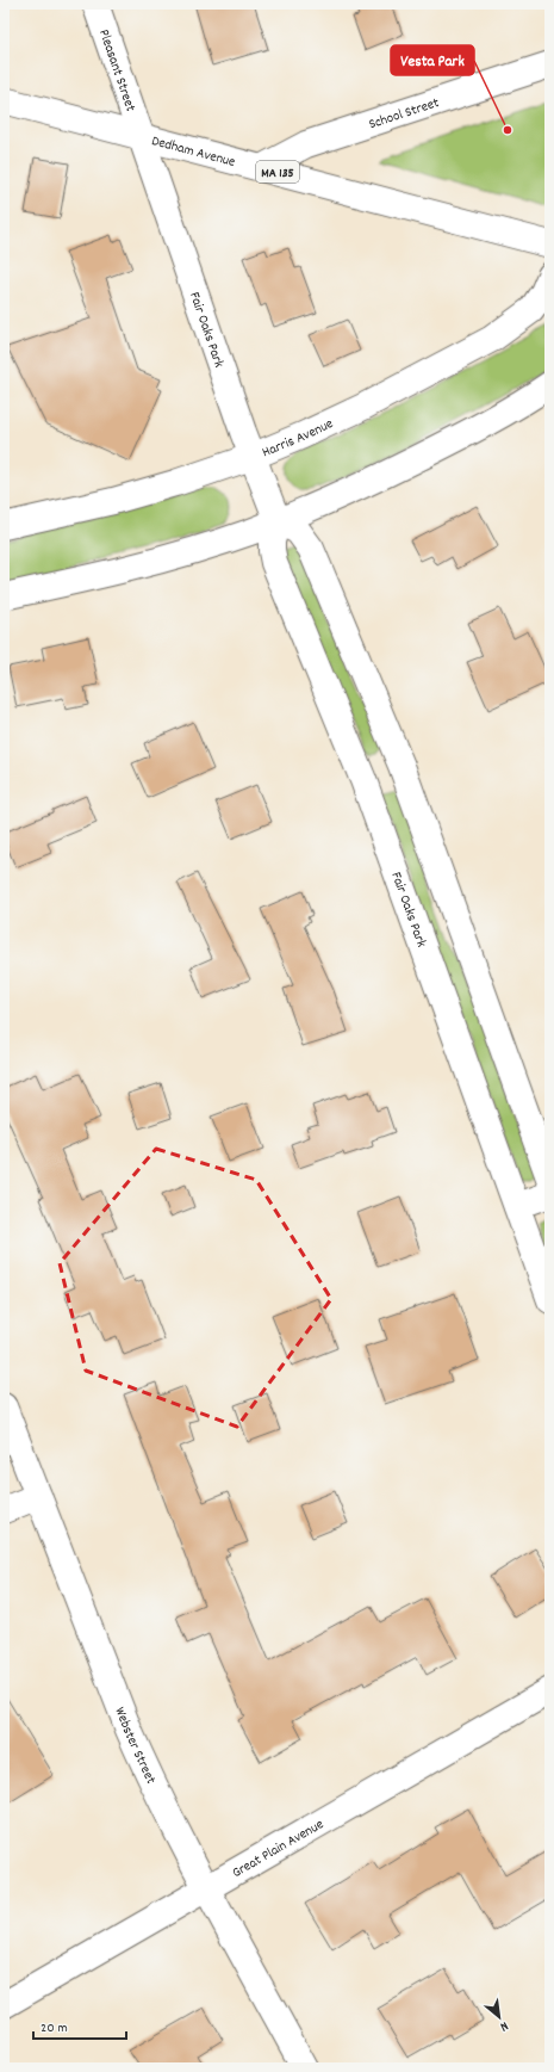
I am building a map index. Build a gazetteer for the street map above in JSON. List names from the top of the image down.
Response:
{
  "streets": {
    "street": [
      "Pleasant Street",
      "School Street",
      "Dedham Avenue",
      "MA 135",
      "Fair Oaks Park",
      "Harris Avenue",
      "Webster Street",
      "Great Plain Avenue"
    ]
  },
  "crossings": [
    ["Pleasant Street", "Dedham Avenue"],
    ["Pleasant Street", "Fair Oaks Park"],
    ["School Street", "Dedham Avenue"],
    ["Dedham Avenue", "Fair Oaks Park"],
    ["Fair Oaks Park", "Harris Avenue"],
    ["Webster Street", "Great Plain Avenue"]
  ],
  "places": ["Vesta Park"],
  "scale_bar": "20 m",
  "north": "bottom right"
}
